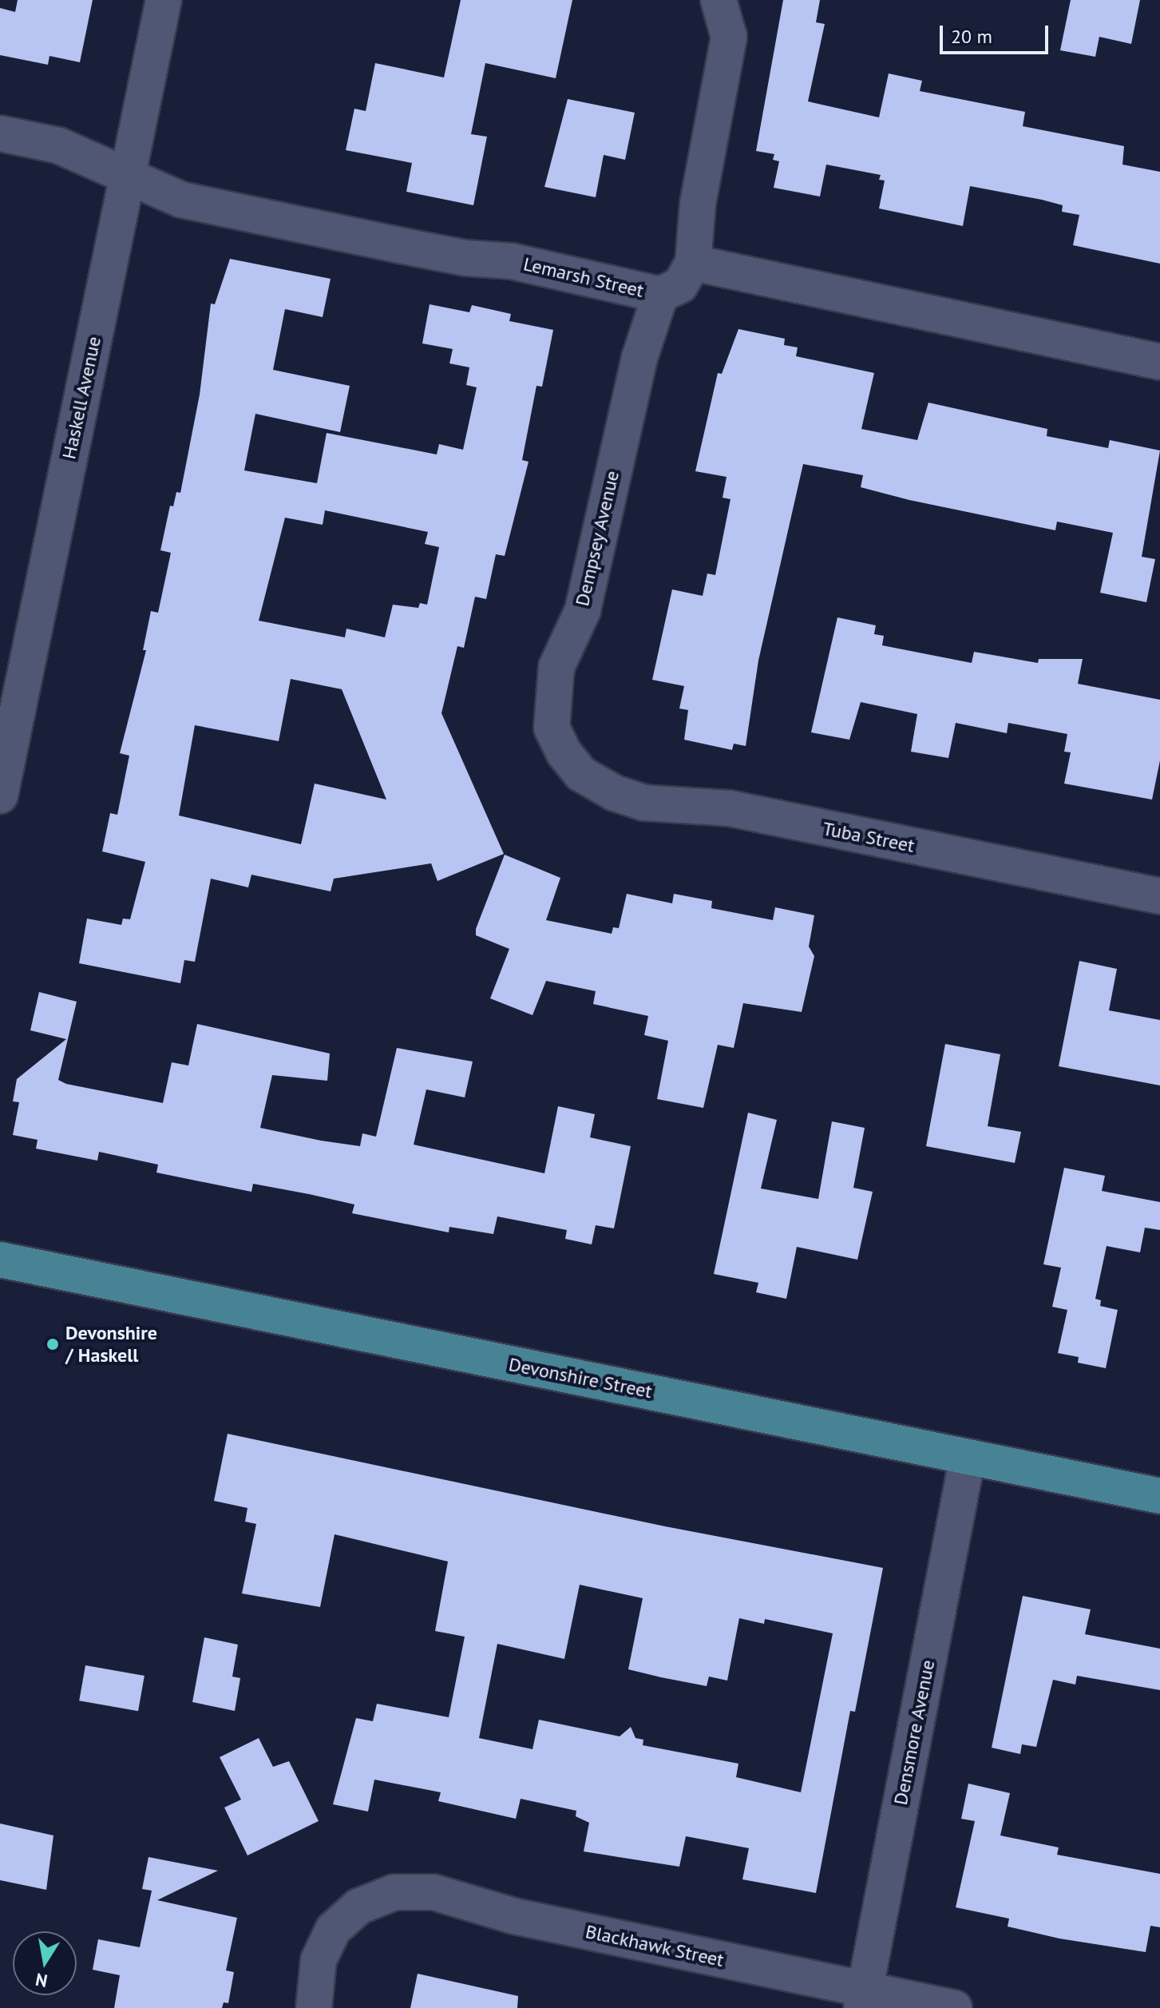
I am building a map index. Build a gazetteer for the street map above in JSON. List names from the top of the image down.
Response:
{
  "streets": {
    "main road": ["Devonshire Street"],
    "street": [
      "Lemarsh Street",
      "Haskell Avenue",
      "Dempsey Avenue",
      "Tuba Street",
      "Densmore Avenue",
      "Blackhawk Street"
    ]
  },
  "crossings": [
    ["Lemarsh Street", "Haskell Avenue"],
    ["Lemarsh Street", "Dempsey Avenue"],
    ["Dempsey Avenue", "Tuba Street"],
    ["Devonshire Street", "Densmore Avenue"],
    ["Densmore Avenue", "Blackhawk Street"]
  ],
  "places": ["Devonshire / Haskell"],
  "scale_bar": "20 m",
  "north": "bottom"
}
